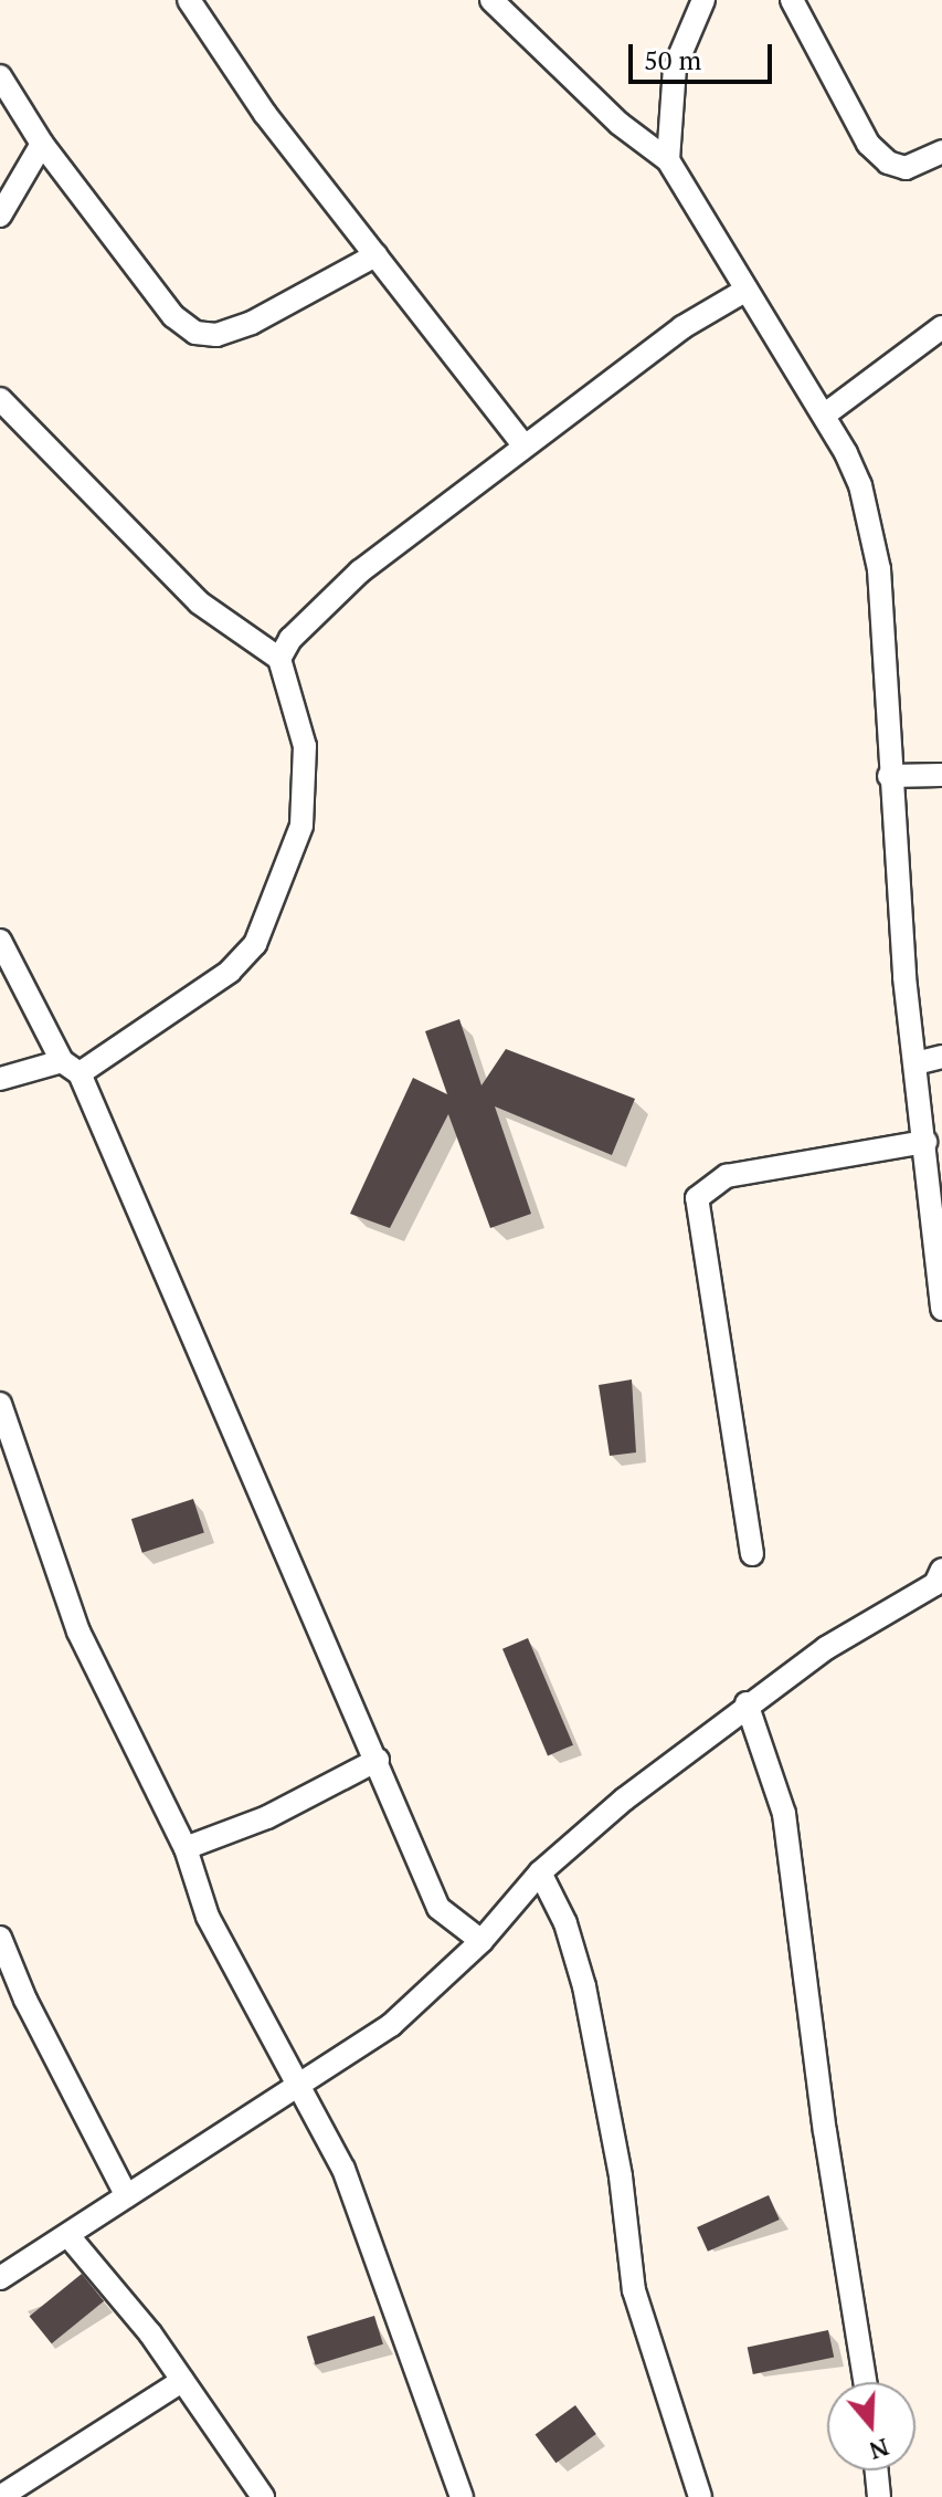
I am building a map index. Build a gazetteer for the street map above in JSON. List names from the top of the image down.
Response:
{
  "scale_bar": "50 m",
  "north": "bottom"
}
